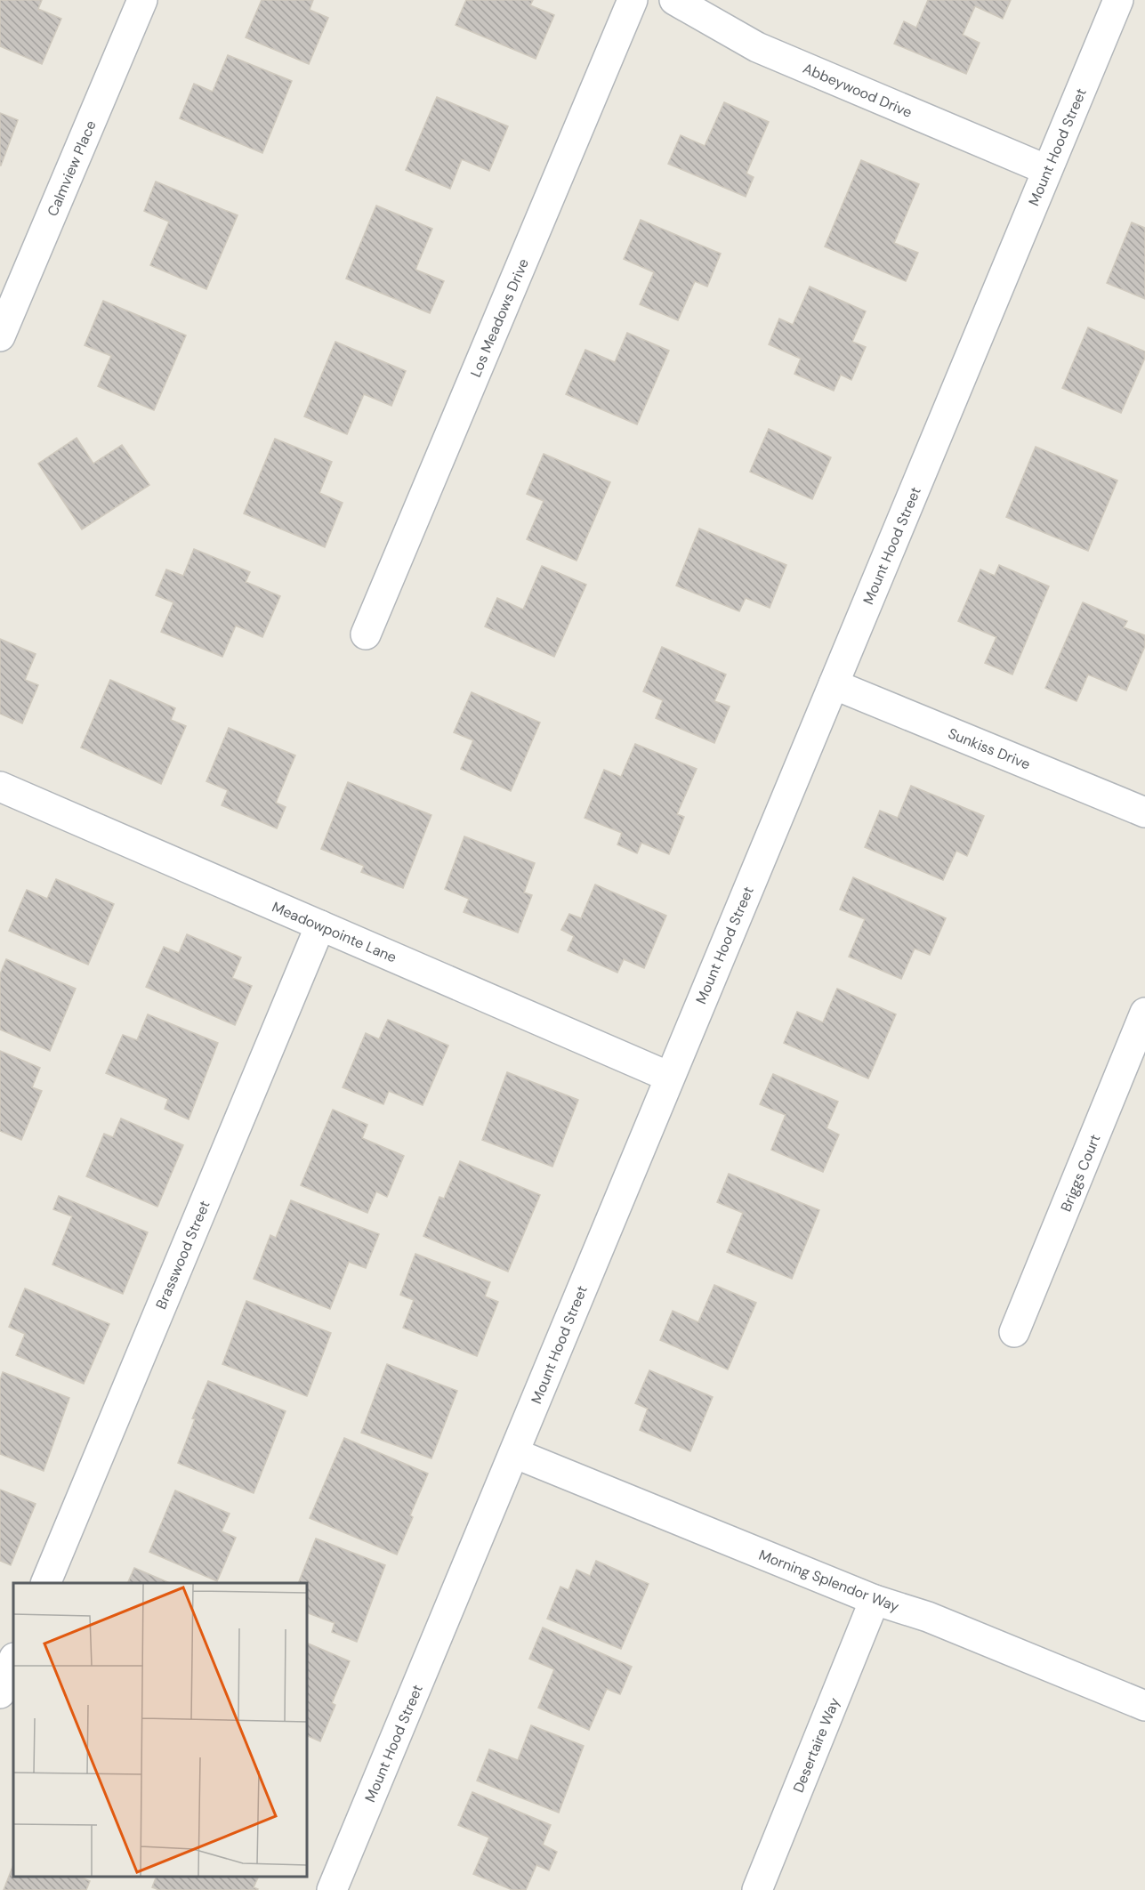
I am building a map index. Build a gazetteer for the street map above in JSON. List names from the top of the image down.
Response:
{
  "streets": {
    "street": [
      "Abbeywood Drive",
      "Mount Hood Street",
      "Calmview Place",
      "Los Meadows Drive",
      "Sunkiss Drive",
      "Meadowpointe Lane",
      "Briggs Court",
      "Brasswood Street",
      "Morning Splendor Way",
      "Desertaire Way"
    ]
  },
  "crossings": [
    ["Abbeywood Drive", "Mount Hood Street"],
    ["Mount Hood Street", "Sunkiss Drive"],
    ["Mount Hood Street", "Meadowpointe Lane"],
    ["Mount Hood Street", "Morning Splendor Way"],
    ["Meadowpointe Lane", "Brasswood Street"],
    ["Morning Splendor Way", "Desertaire Way"]
  ]
}
